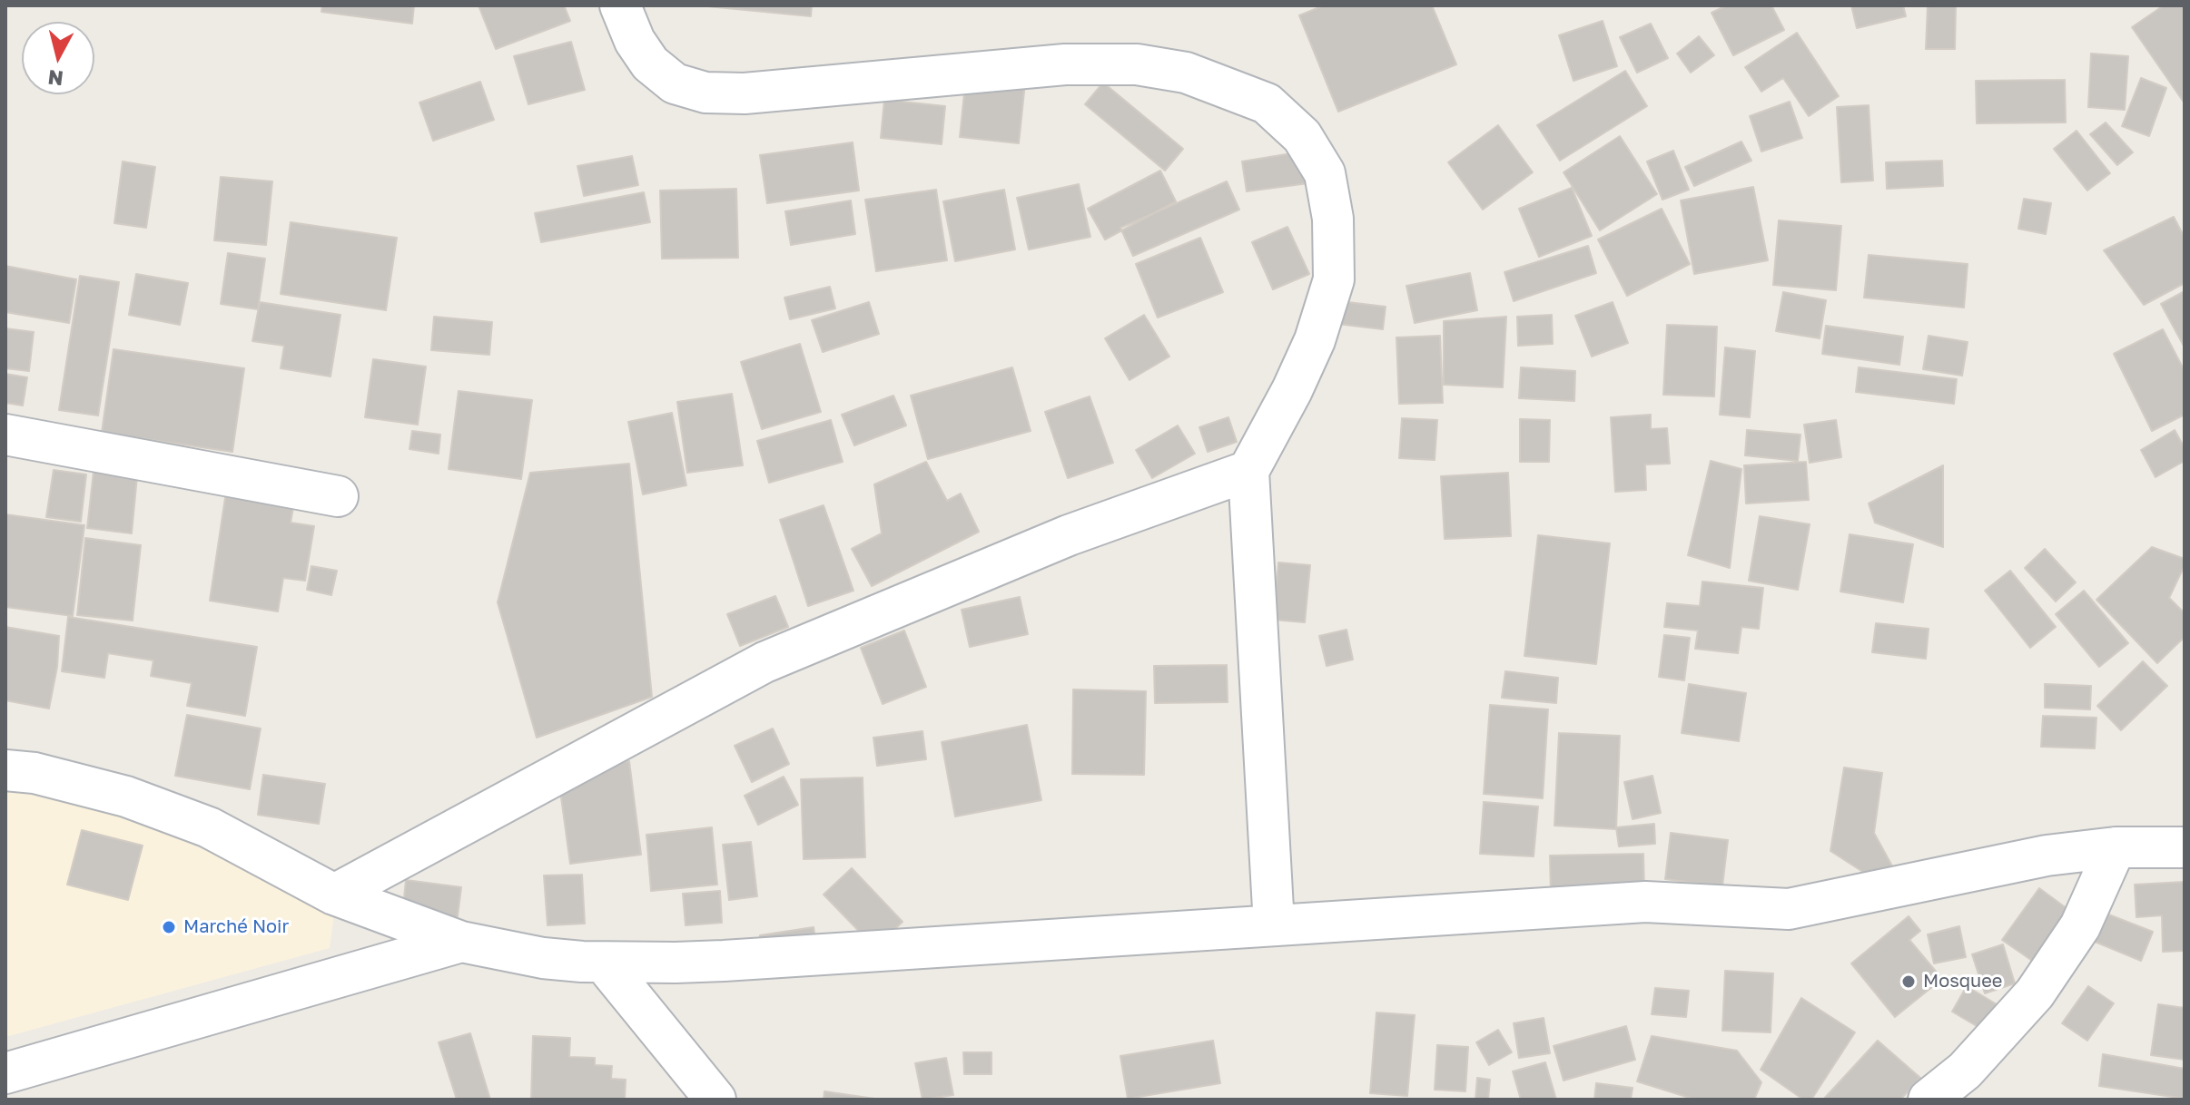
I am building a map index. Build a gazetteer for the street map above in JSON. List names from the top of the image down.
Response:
{
  "places": ["Marché Noir", "Mosquee"],
  "north": "bottom"
}
